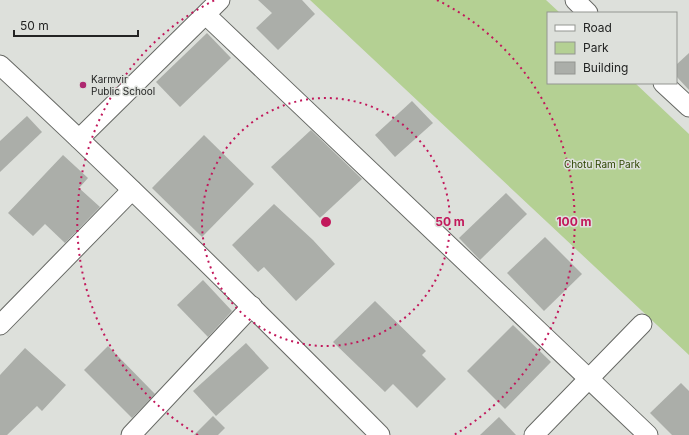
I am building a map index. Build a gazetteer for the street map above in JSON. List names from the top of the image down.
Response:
{
  "parks": ["Chotu Ram Park"],
  "places": ["Karmvir Public School"],
  "legend": ["Road", "Park", "Building"],
  "scale_bar": "50 m",
  "rings": ["50 m", "100 m"]
}
